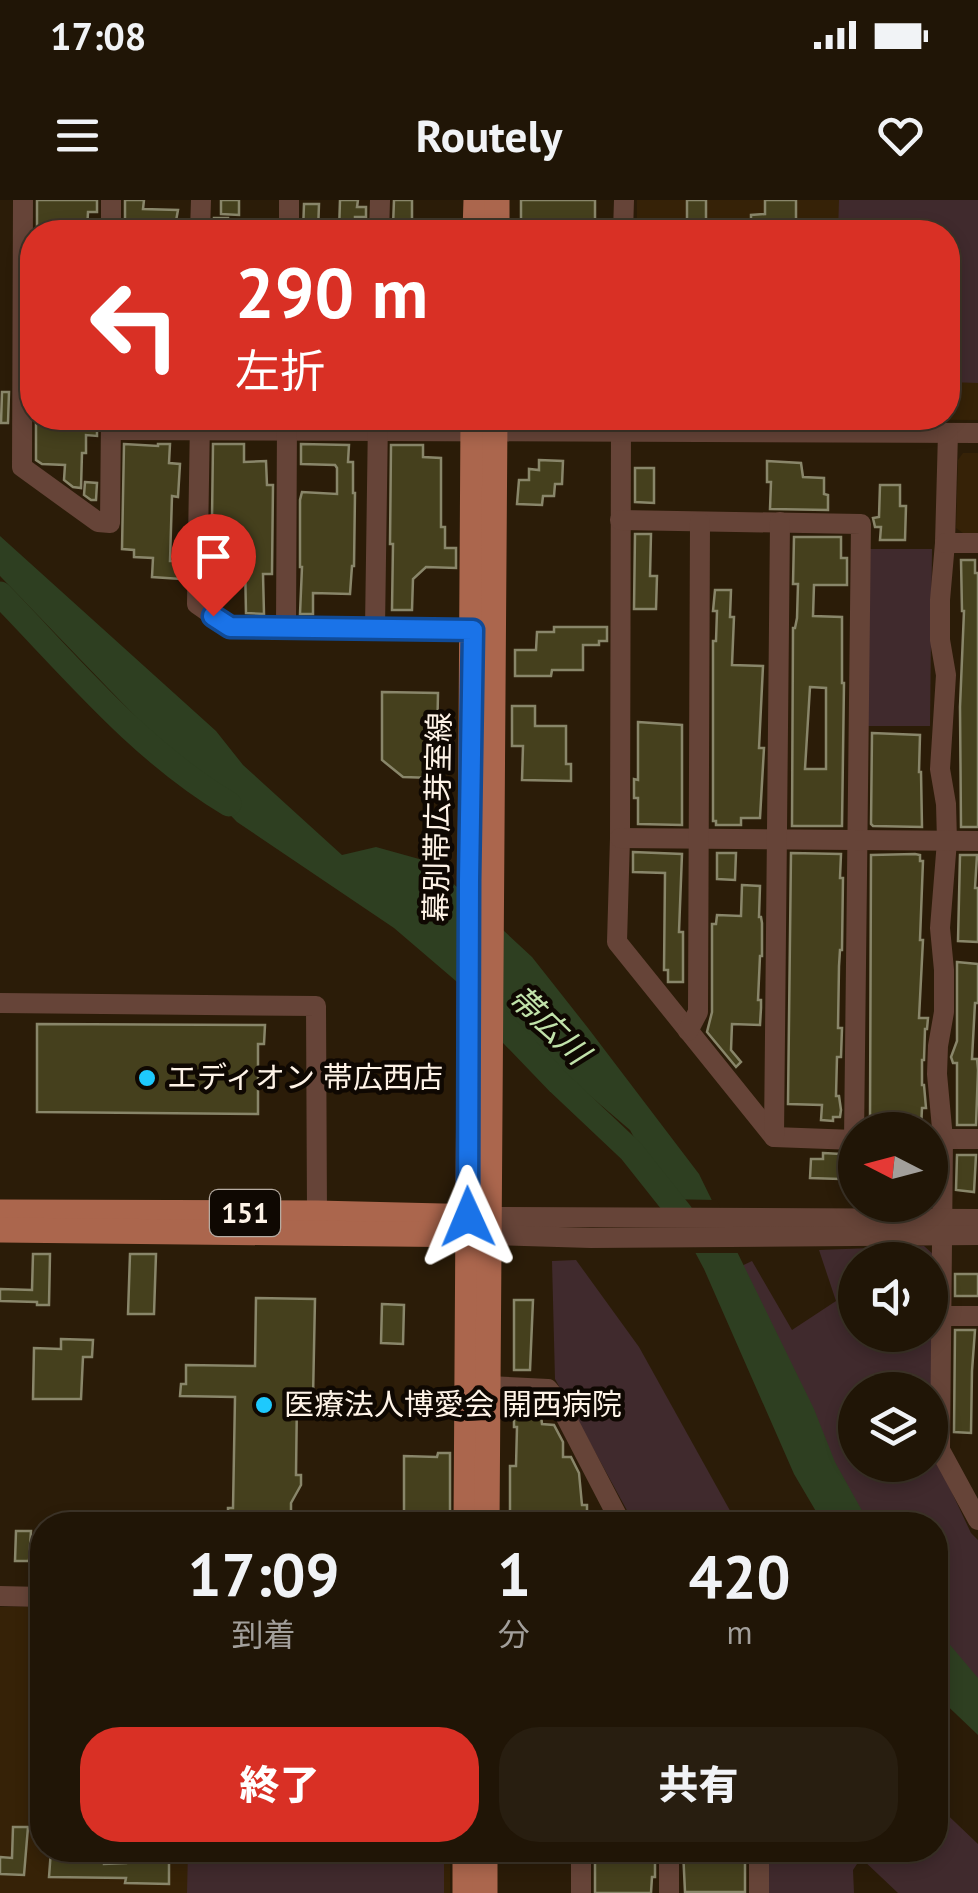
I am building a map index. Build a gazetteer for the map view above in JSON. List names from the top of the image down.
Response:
{
  "streets": {
    "main road": ["幕別帯広芽室線", "151"]
  },
  "crossings": [
    ["幕別帯広芽室線", "151"]
  ],
  "water": ["帯広川"],
  "places": ["エディオン 帯広西店", "医療法人博愛会 開西病院"],
  "north": "left",
  "page": {
    "status": "17:08",
    "header": "Routely",
    "turn": ["290 m", "左折"],
    "eta": [
      "17:09",
      "到着",
      "1",
      "分",
      "420",
      "m"
    ],
    "buttons": ["終了", "共有"]
  }
}
